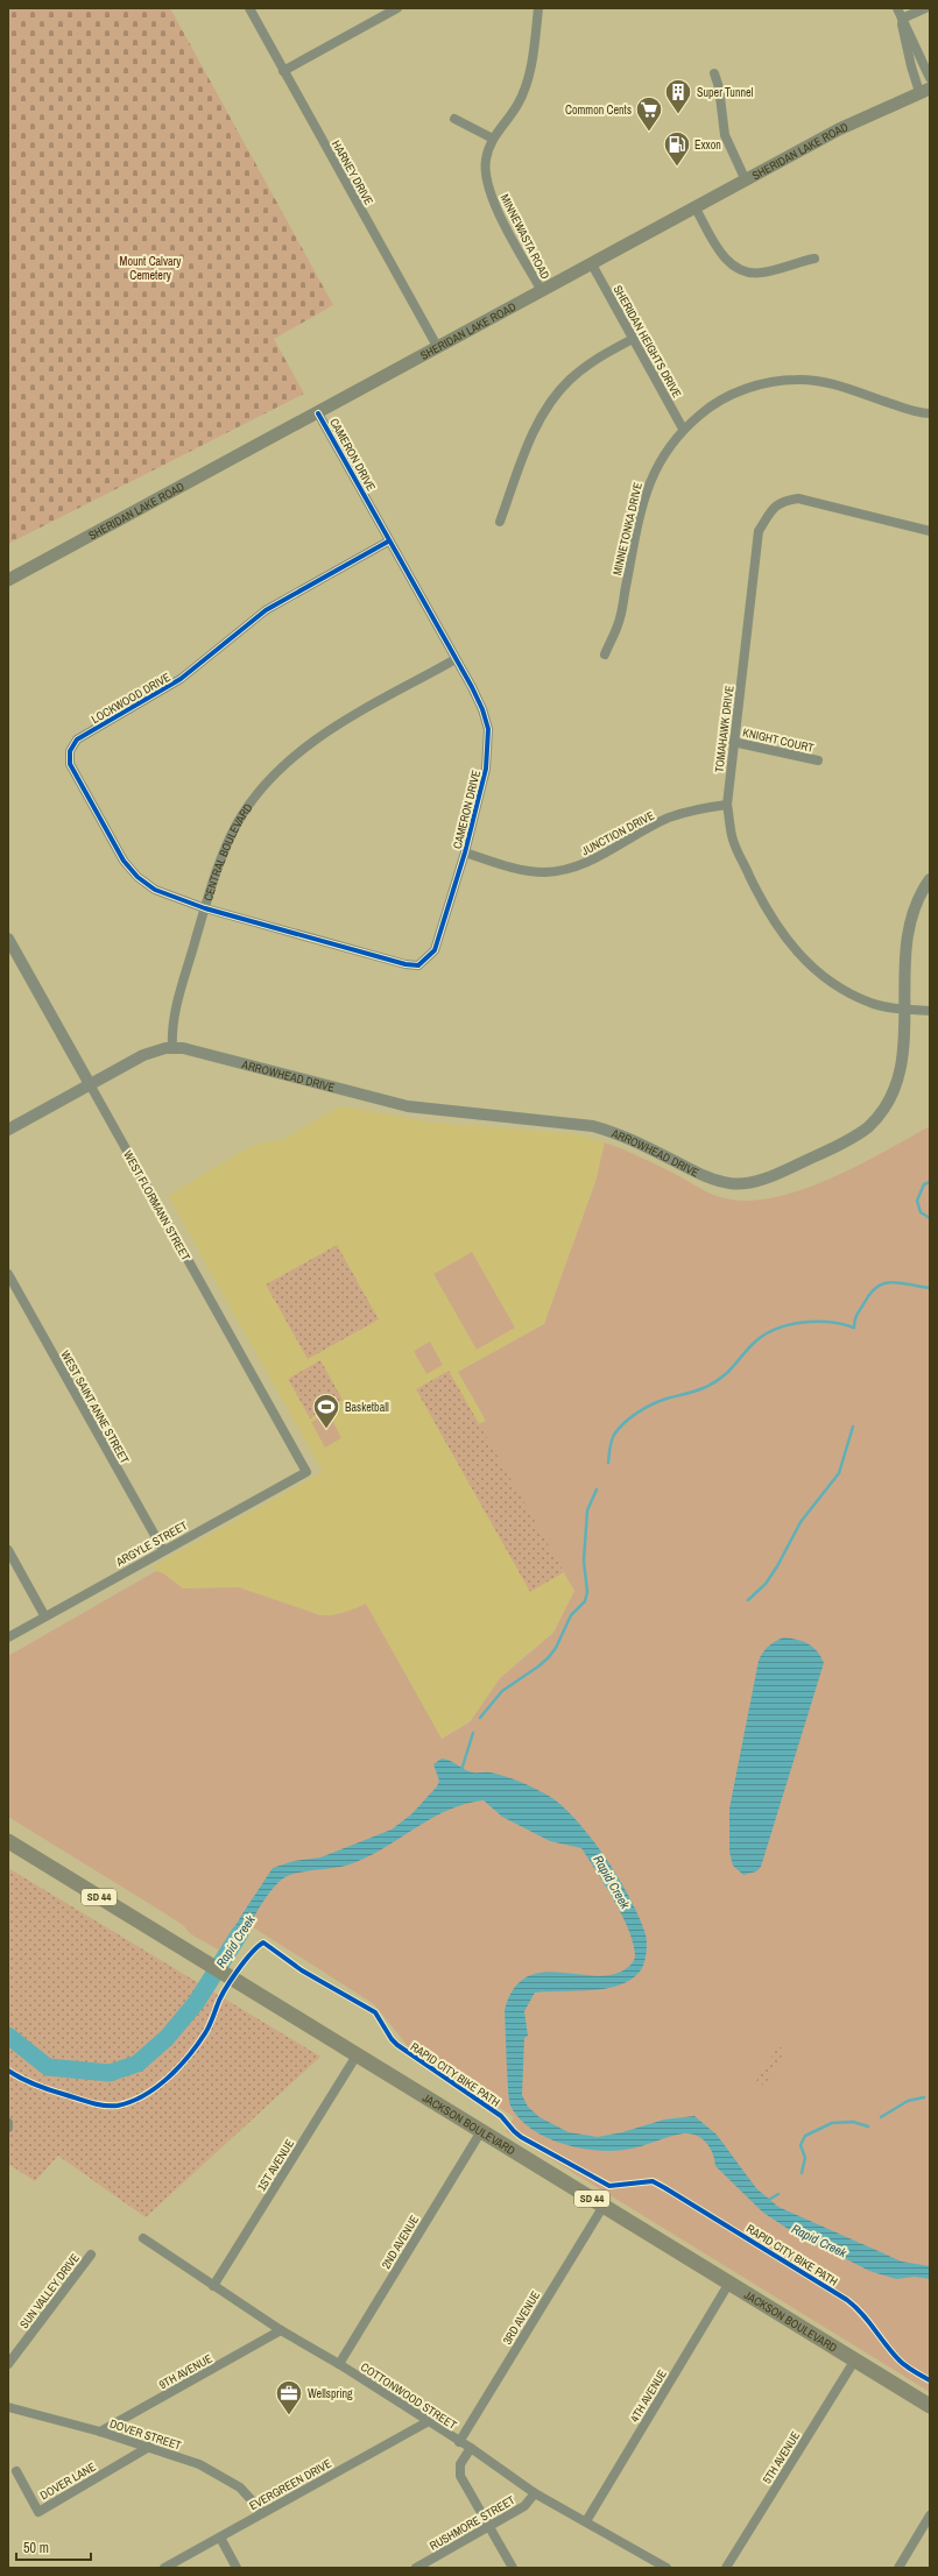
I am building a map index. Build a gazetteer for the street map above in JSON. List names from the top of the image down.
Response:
{
  "streets": {
    "main road": ["SHERIDAN LAKE ROAD", "SD 44", "JACKSON BOULEVARD"],
    "street": [
      "HARNEY DRIVE",
      "MINNEWASTA ROAD",
      "SHERIDAN HEIGHTS DRIVE",
      "CAMERON DRIVE",
      "MINNETONKA DRIVE",
      "LOCKWOOD DRIVE",
      "TOMAHAWK DRIVE",
      "KNIGHT COURT",
      "JUNCTION DRIVE",
      "CENTRAL BOULEVARD",
      "ARROWHEAD DRIVE",
      "WEST FLORMANN STREET",
      "WEST SAINT ANNE STREET",
      "ARGYLE STREET",
      "1ST AVENUE",
      "2ND AVENUE",
      "SUN VALLEY DRIVE",
      "3RD AVENUE",
      "9TH AVENUE",
      "COTTONWOOD STREET",
      "4TH AVENUE",
      "DOVER STREET",
      "5TH AVENUE",
      "DOVER LANE",
      "EVERGREEN DRIVE",
      "RUSHMORE STREET"
    ],
    "cycle path": ["RAPID CITY BIKE PATH"]
  },
  "crossings": [
    ["SHERIDAN LAKE ROAD", "HARNEY DRIVE"],
    ["SHERIDAN LAKE ROAD", "MINNEWASTA ROAD"],
    ["SHERIDAN LAKE ROAD", "SHERIDAN HEIGHTS DRIVE"],
    ["SHERIDAN LAKE ROAD", "CAMERON DRIVE"],
    ["SHERIDAN HEIGHTS DRIVE", "MINNETONKA DRIVE"],
    ["CAMERON DRIVE", "LOCKWOOD DRIVE"],
    ["CAMERON DRIVE", "JUNCTION DRIVE"],
    ["CAMERON DRIVE", "CENTRAL BOULEVARD"],
    ["LOCKWOOD DRIVE", "CENTRAL BOULEVARD"],
    ["TOMAHAWK DRIVE", "KNIGHT COURT"],
    ["TOMAHAWK DRIVE", "JUNCTION DRIVE"],
    ["TOMAHAWK DRIVE", "ARROWHEAD DRIVE"],
    ["CENTRAL BOULEVARD", "ARROWHEAD DRIVE"],
    ["WEST FLORMANN STREET", "ARGYLE STREET"],
    ["WEST SAINT ANNE STREET", "ARGYLE STREET"],
    ["JACKSON BOULEVARD", "1ST AVENUE"],
    ["JACKSON BOULEVARD", "2ND AVENUE"],
    ["JACKSON BOULEVARD", "3RD AVENUE"],
    ["JACKSON BOULEVARD", "4TH AVENUE"],
    ["JACKSON BOULEVARD", "5TH AVENUE"],
    ["1ST AVENUE", "COTTONWOOD STREET"],
    ["2ND AVENUE", "COTTONWOOD STREET"],
    ["3RD AVENUE", "COTTONWOOD STREET"],
    ["9TH AVENUE", "COTTONWOOD STREET"],
    ["9TH AVENUE", "DOVER STREET"],
    ["COTTONWOOD STREET", "4TH AVENUE"],
    ["COTTONWOOD STREET", "EVERGREEN DRIVE"],
    ["COTTONWOOD STREET", "RUSHMORE STREET"],
    ["DOVER STREET", "DOVER LANE"],
    ["DOVER STREET", "EVERGREEN DRIVE"]
  ],
  "water": ["Rapid Creek"],
  "parks": ["Mount Calvary Cemetery"],
  "places": {
    "building": ["Super Tunnel"],
    "supermarket": ["Common Cents"],
    "fuel station": ["Exxon"],
    "sports": ["Basketball"],
    "office": ["Wellspring"]
  },
  "scale_bar": "50 m"
}
